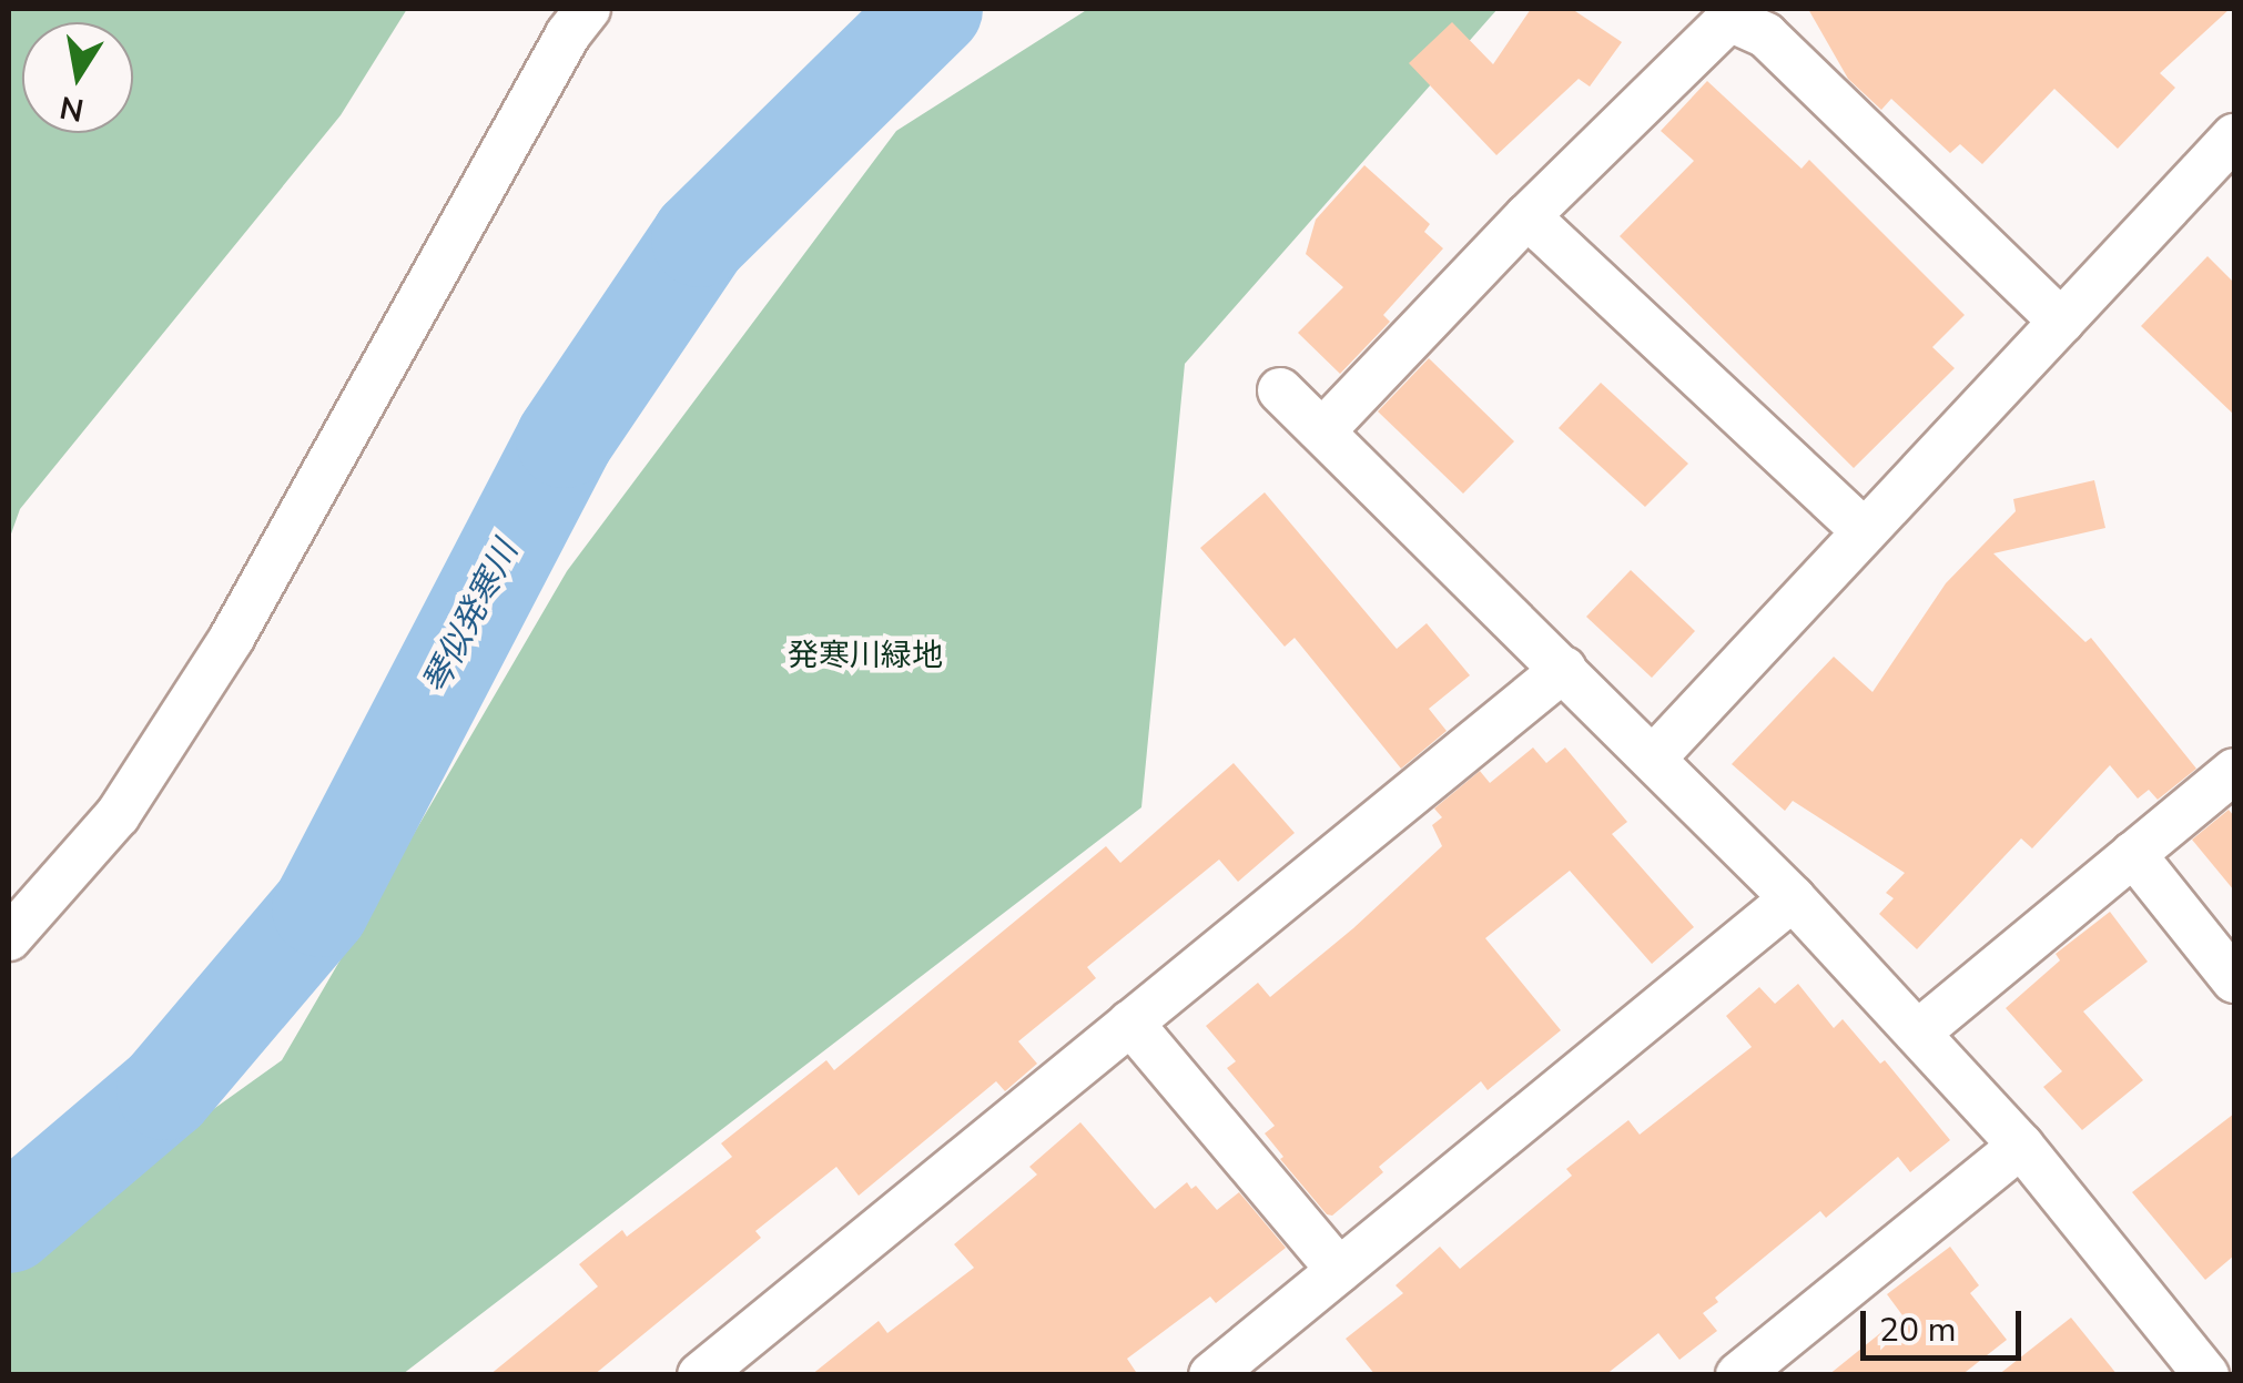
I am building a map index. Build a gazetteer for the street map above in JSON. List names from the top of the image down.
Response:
{
  "water": ["琴似発寒川"],
  "parks": ["発寒川緑地"],
  "scale_bar": "20 m",
  "north": "bottom"
}
